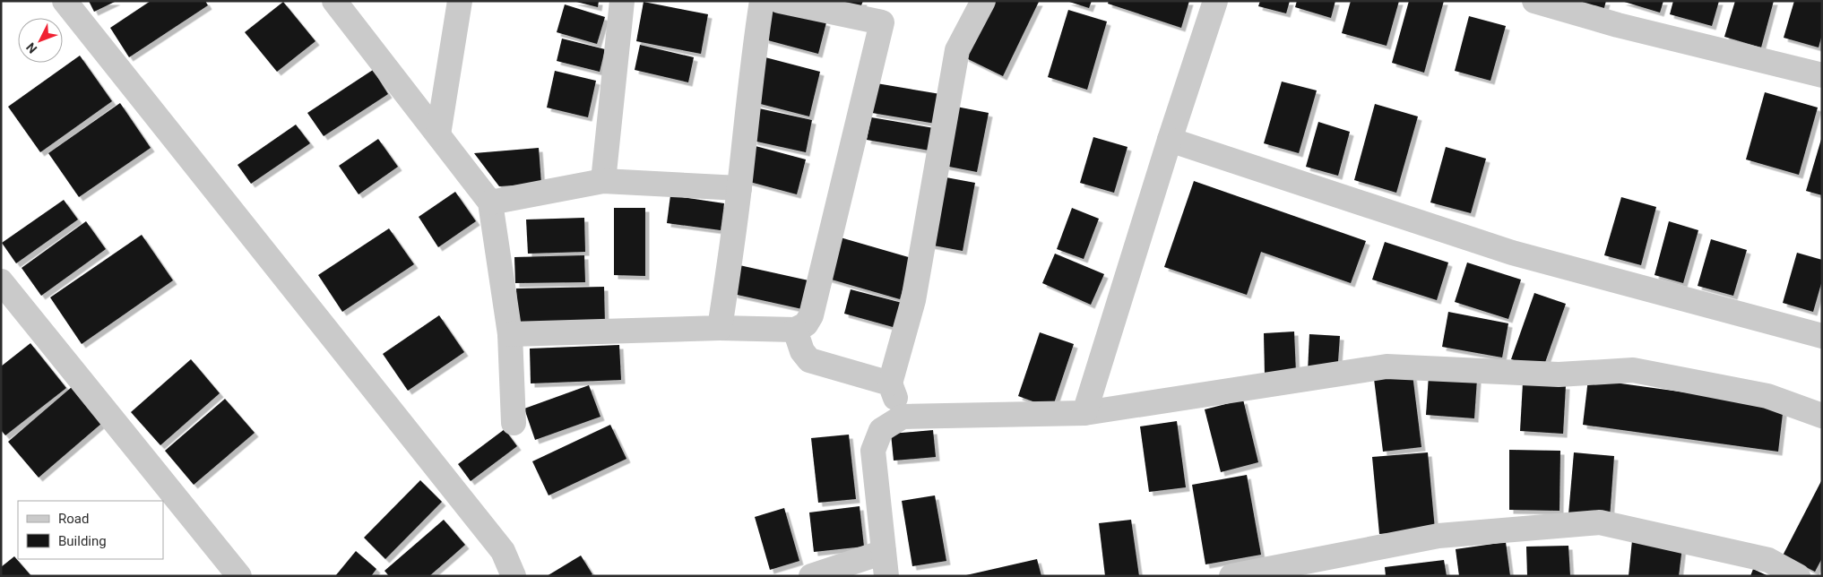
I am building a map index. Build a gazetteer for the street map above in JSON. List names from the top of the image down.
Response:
{
  "legend": ["Road", "Building"],
  "north": "bottom left"
}
